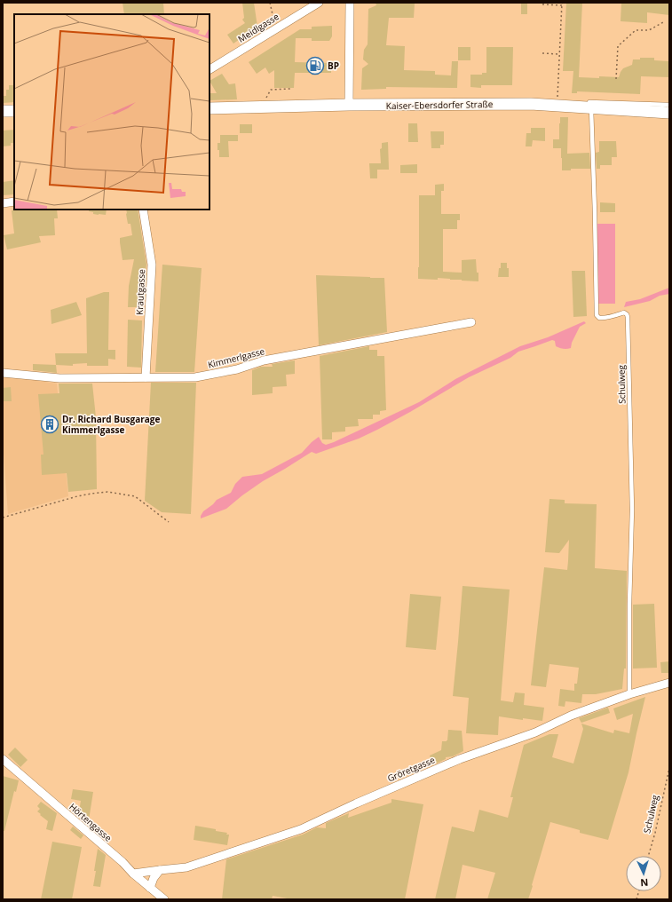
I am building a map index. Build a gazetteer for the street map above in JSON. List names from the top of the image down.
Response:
{
  "streets": {
    "main road": ["Kaiser-Ebersdorfer Straße"],
    "street": [
      "Meidlgasse",
      "Krautgasse",
      "Kimmerlgasse",
      "Gröretgasse",
      "Hörtengasse"
    ],
    "lane": ["Schulweg"]
  },
  "crossings": [
    ["Kaiser-Ebersdorfer Straße", "Schulweg"],
    ["Krautgasse", "Kimmerlgasse"],
    ["Schulweg", "Gröretgasse"],
    ["Gröretgasse", "Hörtengasse"]
  ],
  "places": {
    "fuel station": ["BP"],
    "building": ["Dr. Richard Busgarage Kimmerlgasse"]
  },
  "north": "bottom"
}
